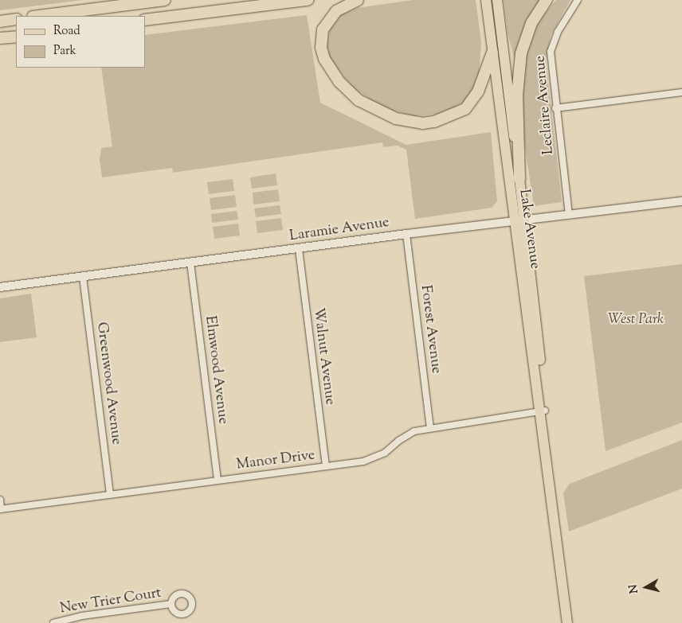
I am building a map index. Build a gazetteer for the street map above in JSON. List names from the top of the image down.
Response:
{
  "streets": {
    "main road": ["Lake Avenue"],
    "street": [
      "Leclaire Avenue",
      "Laramie Avenue",
      "Forest Avenue",
      "Walnut Avenue",
      "Elmwood Avenue",
      "Greenwood Avenue",
      "Manor Drive",
      "New Trier Court"
    ]
  },
  "crossings": [
    ["Leclaire Avenue", "Laramie Avenue"],
    ["Lake Avenue", "Laramie Avenue"],
    ["Lake Avenue", "Manor Drive"],
    ["Laramie Avenue", "Forest Avenue"],
    ["Laramie Avenue", "Walnut Avenue"],
    ["Laramie Avenue", "Elmwood Avenue"],
    ["Laramie Avenue", "Greenwood Avenue"],
    ["Forest Avenue", "Manor Drive"],
    ["Walnut Avenue", "Manor Drive"],
    ["Elmwood Avenue", "Manor Drive"],
    ["Greenwood Avenue", "Manor Drive"]
  ],
  "parks": ["West Park"],
  "legend": ["Road", "Park"],
  "north": "left"
}
